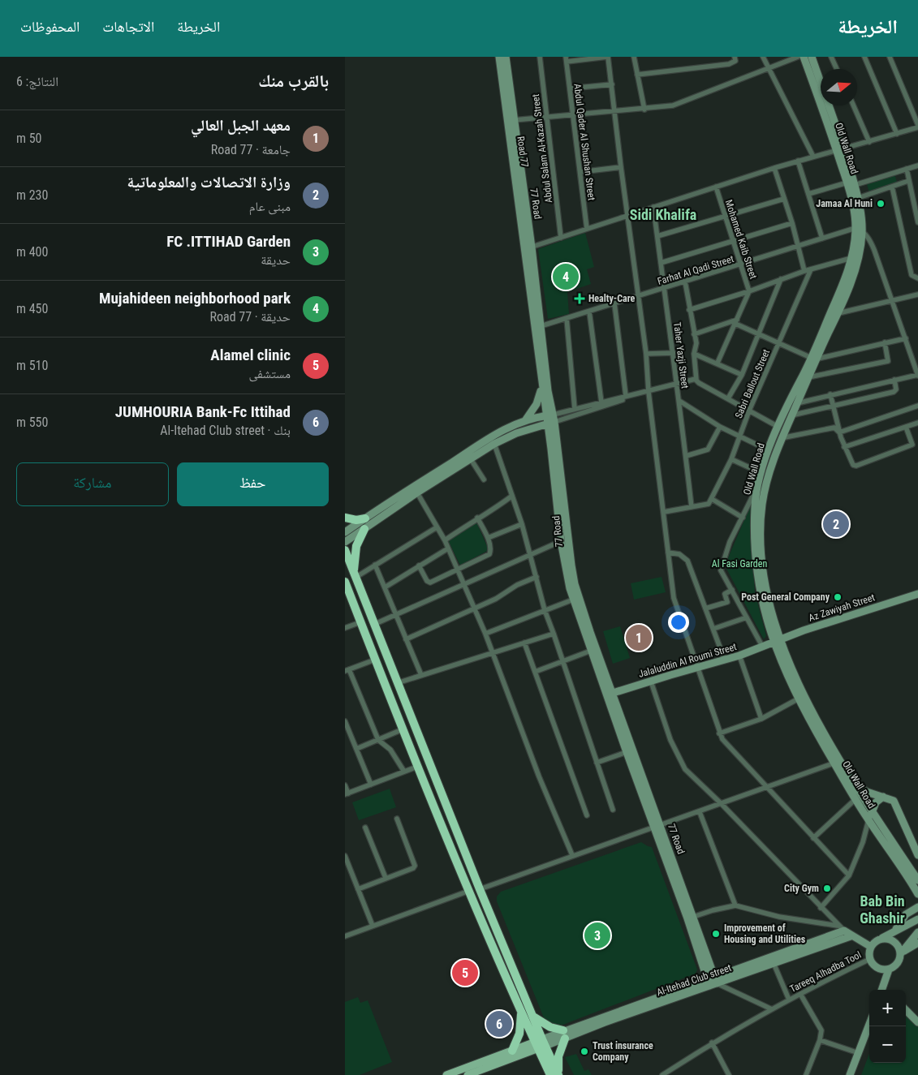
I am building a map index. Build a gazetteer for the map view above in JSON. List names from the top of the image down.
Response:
{
  "streets": {
    "main road": [
      "Old Wall Road",
      "Road 77",
      "77 Road",
      "Az Zawiyah Street",
      "Jalaluddin Al Roumi Street",
      "Al-Itehad Club street"
    ],
    "street": [
      "Abdul Qader Al Shushan Street",
      "Abdul Salam Al-Kazah Street",
      "Mohamed Kaib Street",
      "Farhat Al Qadi Street",
      "Taher Yazji Street",
      "Sabri Ballout Street",
      "Tareeq Alhadba Tool"
    ]
  },
  "crossings": [
    ["Old Wall Road", "Farhat Al Qadi Street"],
    ["Old Wall Road", "Az Zawiyah Street"],
    ["Old Wall Road", "Jalaluddin Al Roumi Street"],
    ["Road 77", "77 Road"],
    ["77 Road", "Farhat Al Qadi Street"],
    ["77 Road", "Jalaluddin Al Roumi Street"],
    ["77 Road", "Al-Itehad Club street"],
    ["Mohamed Kaib Street", "Farhat Al Qadi Street"],
    ["Farhat Al Qadi Street", "Taher Yazji Street"],
    ["Taher Yazji Street", "Sabri Ballout Street"],
    ["Az Zawiyah Street", "Jalaluddin Al Roumi Street"]
  ],
  "districts": ["Sidi Khalifa", "Bab Bin Ghashir"],
  "parks": ["Al Fasi Garden"],
  "places": {
    "other": [
      "Jamaa Al Huni",
      "Post General Company",
      "City Gym",
      "Improvement of Housing and Utilities",
      "Trust insurance Company"
    ],
    "health": ["Healty-Care"]
  },
  "north": "right",
  "page": {
    "header": "الخريطة",
    "nav": ["الخريطة", "الاتجاهات", "المحفوظات"],
    "heading": ["بالقرب منك", "النتائج: 6"],
    "list": [
      {
        "mark": "1",
        "name": "معهد الجبل العالي",
        "note": "جامعة · 77 Road",
        "value": "50 m"
      },
      {
        "mark": "2",
        "name": "وزارة الاتصالات والمعلوماتية",
        "note": "مبنى عام",
        "value": "230 m"
      },
      {
        "mark": "3",
        "name": "FC .ITTIHAD Garden",
        "note": "حديقة",
        "value": "400 m"
      },
      {
        "mark": "4",
        "name": "Mujahideen neighborhood park",
        "note": "حديقة · 77 Road",
        "value": "450 m"
      },
      {
        "mark": "5",
        "name": "Alamel clinic",
        "note": "مستشفى",
        "value": "510 m"
      },
      {
        "mark": "6",
        "name": "JUMHOURIA Bank-Fc Ittihad",
        "note": "بنك · Al-Itehad Club street",
        "value": "550 m"
      }
    ],
    "pins": [
      "4",
      "2",
      "1",
      "3",
      "5",
      "6"
    ],
    "buttons": ["حفظ", "مشاركة"],
    "map_buttons": ["+", "−"]
  }
}
